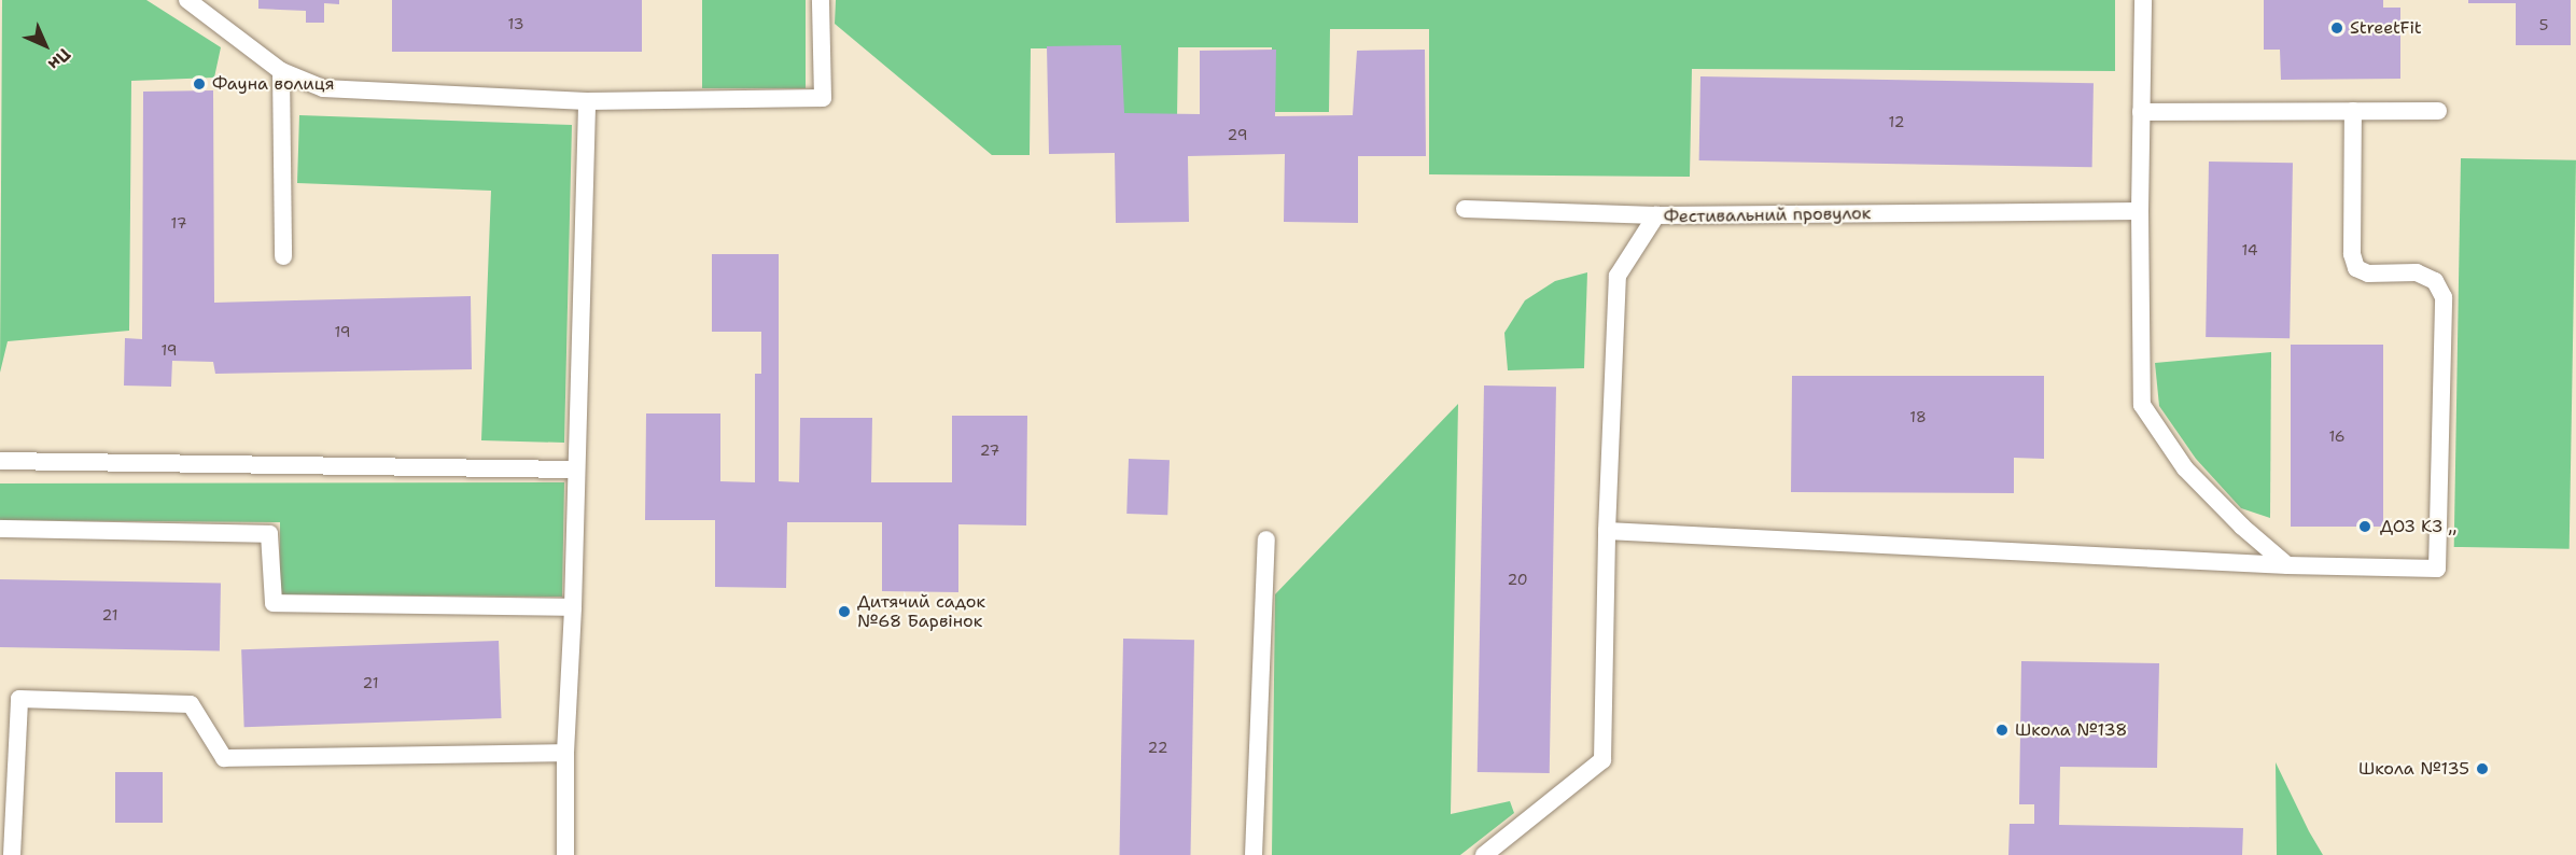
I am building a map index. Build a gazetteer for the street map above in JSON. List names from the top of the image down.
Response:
{
  "streets": {
    "lane": ["Фестивальний провулок"]
  },
  "places": [
    "StreetFit",
    "Фауна волиця",
    "ДОЗ КЗ ,,",
    "Дитячий садок №68 Барвінок",
    "Школа №138",
    "Школа №135"
  ],
  "house_numbers": [
    "13",
    "5",
    "12",
    "29",
    "17",
    "14",
    "19",
    "19",
    "18",
    "16",
    "27",
    "20",
    "21",
    "21",
    "22"
  ],
  "north": "bottom right"
}
